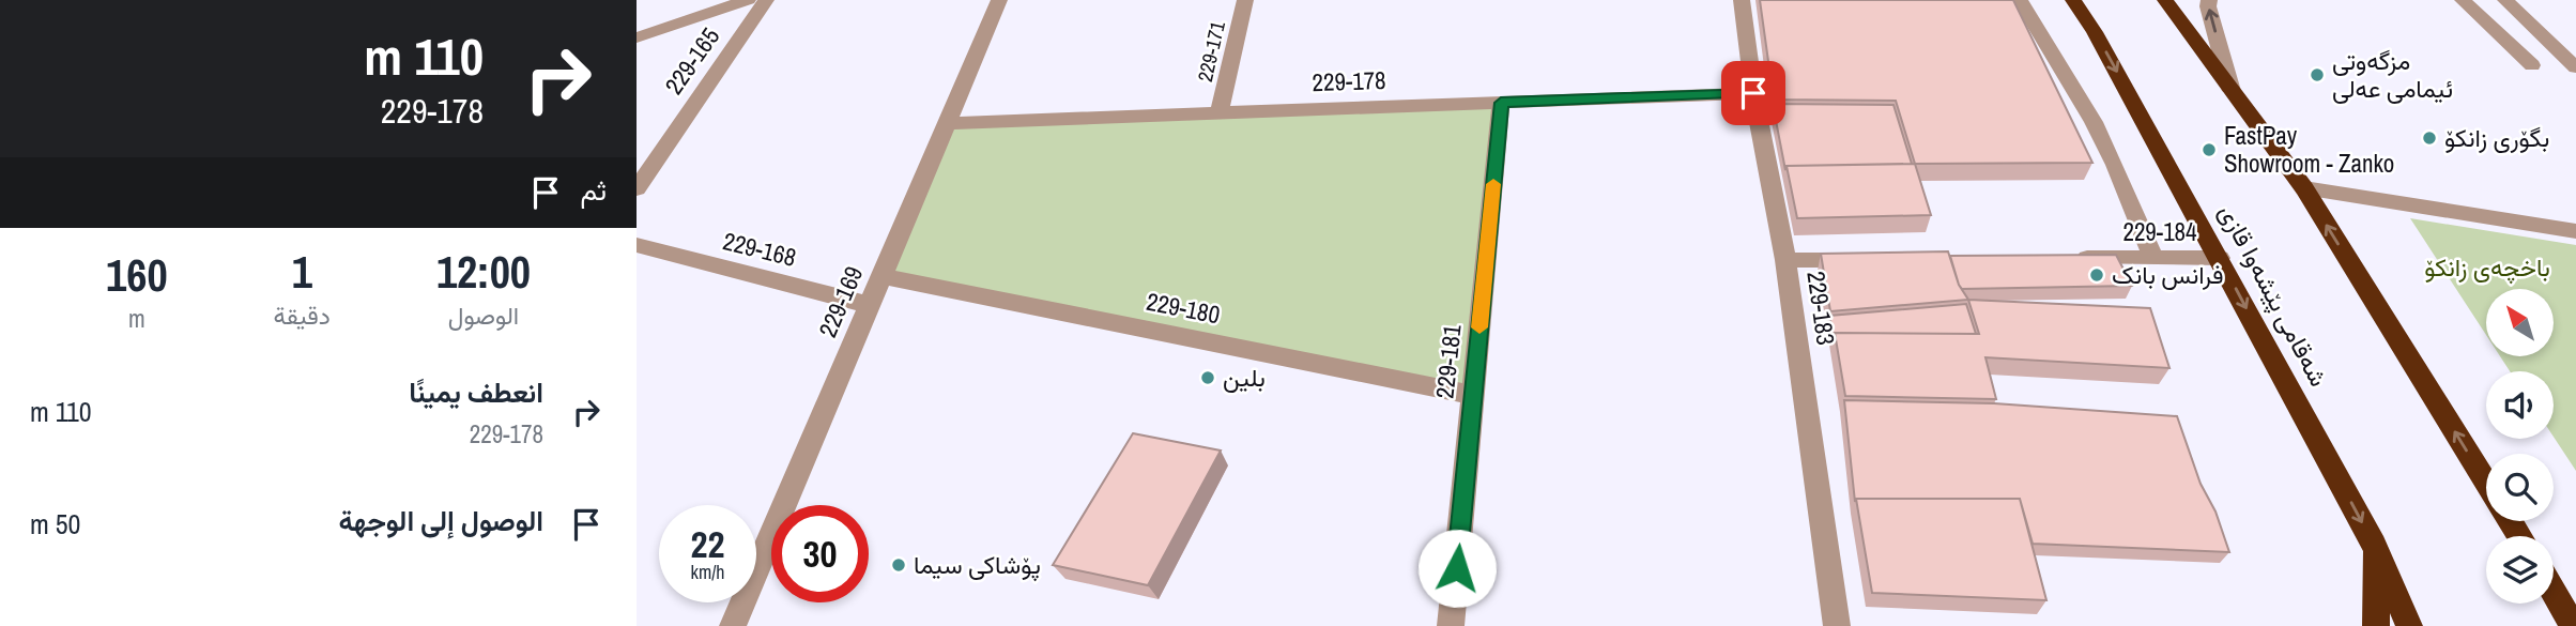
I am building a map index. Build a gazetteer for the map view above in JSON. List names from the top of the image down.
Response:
{
  "streets": {
    "highway": ["شەقامی پێشەوا قازی"],
    "street": [
      "229-171",
      "229-165",
      "229-178",
      "229-184",
      "229-168",
      "229-169",
      "229-180",
      "229-183",
      "229-181"
    ]
  },
  "crossings": [
    ["229-171", "229-178"],
    ["229-178", "229-169"],
    ["229-178", "229-183"],
    ["229-178", "229-181"],
    ["229-184", "شەقامی پێشەوا قازی"],
    ["229-168", "229-169"],
    ["229-169", "229-180"],
    ["229-180", "229-181"]
  ],
  "parks": ["باخچەی زانکۆ"],
  "places": [
    "مزگەوتی ئیمامی عەلی",
    "بگۆری زانكۆ",
    "FastPay Showroom - Zanko",
    "فرانس بانک",
    "بلين",
    "پۆشاکی سیما"
  ],
  "north": "top left",
  "page": {
    "turn": ["110 m", "229-178"],
    "then": "ثم",
    "eta": [
      "12:00",
      "الوصول",
      "1",
      "دقيقة",
      "160",
      "m"
    ],
    "list": [
      {
        "name": "انعطف يمينًا",
        "note": "229-178",
        "value": "110 m"
      },
      {
        "name": "الوصول إلى الوجهة",
        "value": "50 m"
      }
    ],
    "speed": "22 km/h",
    "limit": "30"
  }
}
